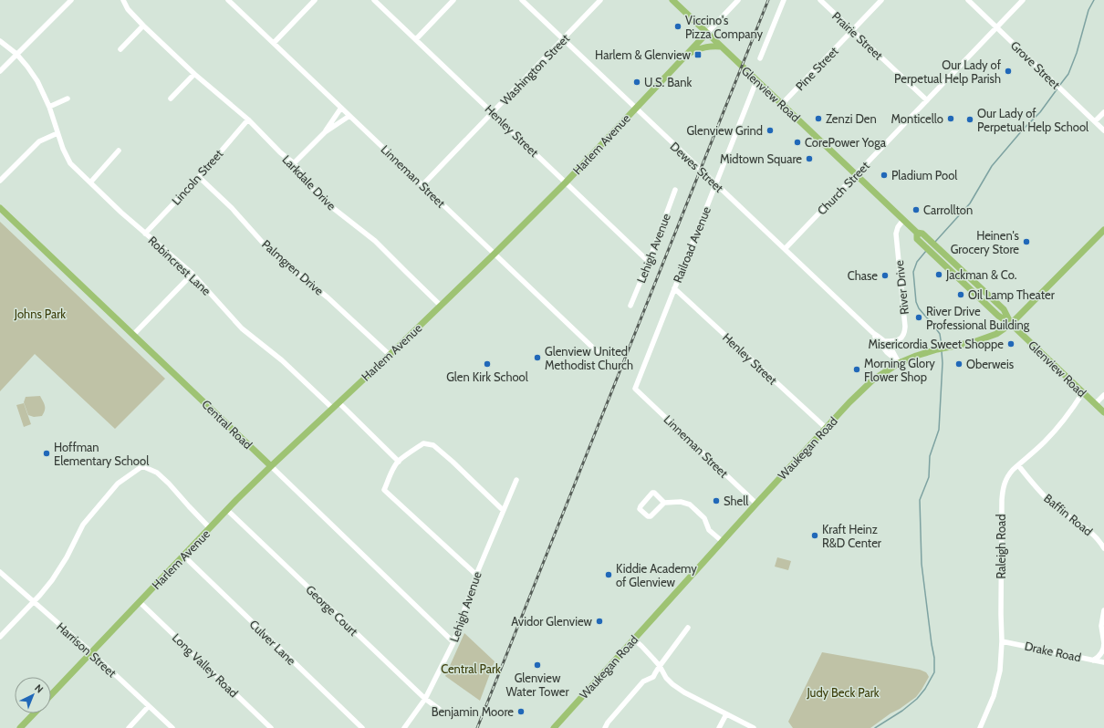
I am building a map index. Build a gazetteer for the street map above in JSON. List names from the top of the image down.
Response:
{
  "streets": {
    "main road": [
      "Glenview Road",
      "Harlem Avenue",
      "Central Road",
      "Waukegan Road"
    ],
    "street": [
      "Prairie Street",
      "Grove Street",
      "Pine Street",
      "Washington Street",
      "Henley Street",
      "Dewes Street",
      "Linneman Street",
      "Lincoln Street",
      "Larkdale Drive",
      "Church Street",
      "Railroad Avenue",
      "Lehigh Avenue",
      "Robincrest Lane",
      "Palmgren Drive",
      "River Drive",
      "Baffin Road",
      "Raleigh Road",
      "George Court",
      "Culver Lane",
      "Harrison Street",
      "Drake Road",
      "Long Valley Road"
    ]
  },
  "crossings": [
    ["Prairie Street", "Pine Street"],
    ["Prairie Street", "Church Street"],
    ["Grove Street", "Church Street"],
    ["Pine Street", "Glenview Road"],
    ["Washington Street", "Henley Street"],
    ["Washington Street", "Dewes Street"],
    ["Washington Street", "Linneman Street"],
    ["Glenview Road", "Harlem Avenue"],
    ["Glenview Road", "Church Street"],
    ["Glenview Road", "Railroad Avenue"],
    ["Glenview Road", "River Drive"],
    ["Glenview Road", "Waukegan Road"],
    ["Glenview Road", "Raleigh Road"],
    ["Henley Street", "Harlem Avenue"],
    ["Henley Street", "Railroad Avenue"],
    ["Henley Street", "Lehigh Avenue"],
    ["Henley Street", "Waukegan Road"],
    ["Harlem Avenue", "Dewes Street"],
    ["Harlem Avenue", "Linneman Street"],
    ["Harlem Avenue", "Larkdale Drive"],
    ["Harlem Avenue", "Robincrest Lane"],
    ["Harlem Avenue", "Palmgren Drive"],
    ["Harlem Avenue", "Central Road"],
    ["Harlem Avenue", "George Court"],
    ["Harlem Avenue", "Culver Lane"],
    ["Harlem Avenue", "Harrison Street"],
    ["Harlem Avenue", "Long Valley Road"],
    ["Dewes Street", "Church Street"],
    ["Dewes Street", "Railroad Avenue"],
    ["Dewes Street", "River Drive"],
    ["Dewes Street", "Waukegan Road"],
    ["Linneman Street", "Railroad Avenue"],
    ["Linneman Street", "Waukegan Road"],
    ["Lincoln Street", "Larkdale Drive"],
    ["Lincoln Street", "Robincrest Lane"],
    ["Lincoln Street", "Palmgren Drive"],
    ["Lehigh Avenue", "Central Road"],
    ["Lehigh Avenue", "George Court"],
    ["Baffin Road", "Raleigh Road"],
    ["Raleigh Road", "Drake Road"]
  ],
  "parks": ["Johns Park", "Central Park", "Judy Beck Park"],
  "places": {
    "other": [
      "Viccino's Pizza Company",
      "Our Lady of Perpetual Help Parish",
      "U.S. Bank",
      "Zenzi Den",
      "Monticello",
      "Our Lady of Perpetual Help School",
      "Glenview Grind",
      "CorePower Yoga",
      "Midtown Square",
      "Pladium Pool",
      "Carrollton",
      "Heinen's Grocery Store",
      "Jackman & Co.",
      "Chase",
      "Oil Lamp Theater",
      "River Drive Professional Building",
      "Misericordia Sweet Shoppe",
      "Glenview United Methodist Church",
      "Glen Kirk School",
      "Oberweis",
      "Morning Glory Flower Shop",
      "Hoffman Elementary School",
      "Shell",
      "Kraft Heinz R&D Center",
      "Kiddie Academy of Glenview",
      "Avidor Glenview",
      "Glenview Water Tower",
      "Benjamin Moore"
    ],
    "transit": ["Harlem & Glenview"]
  },
  "north": "top right"
}
